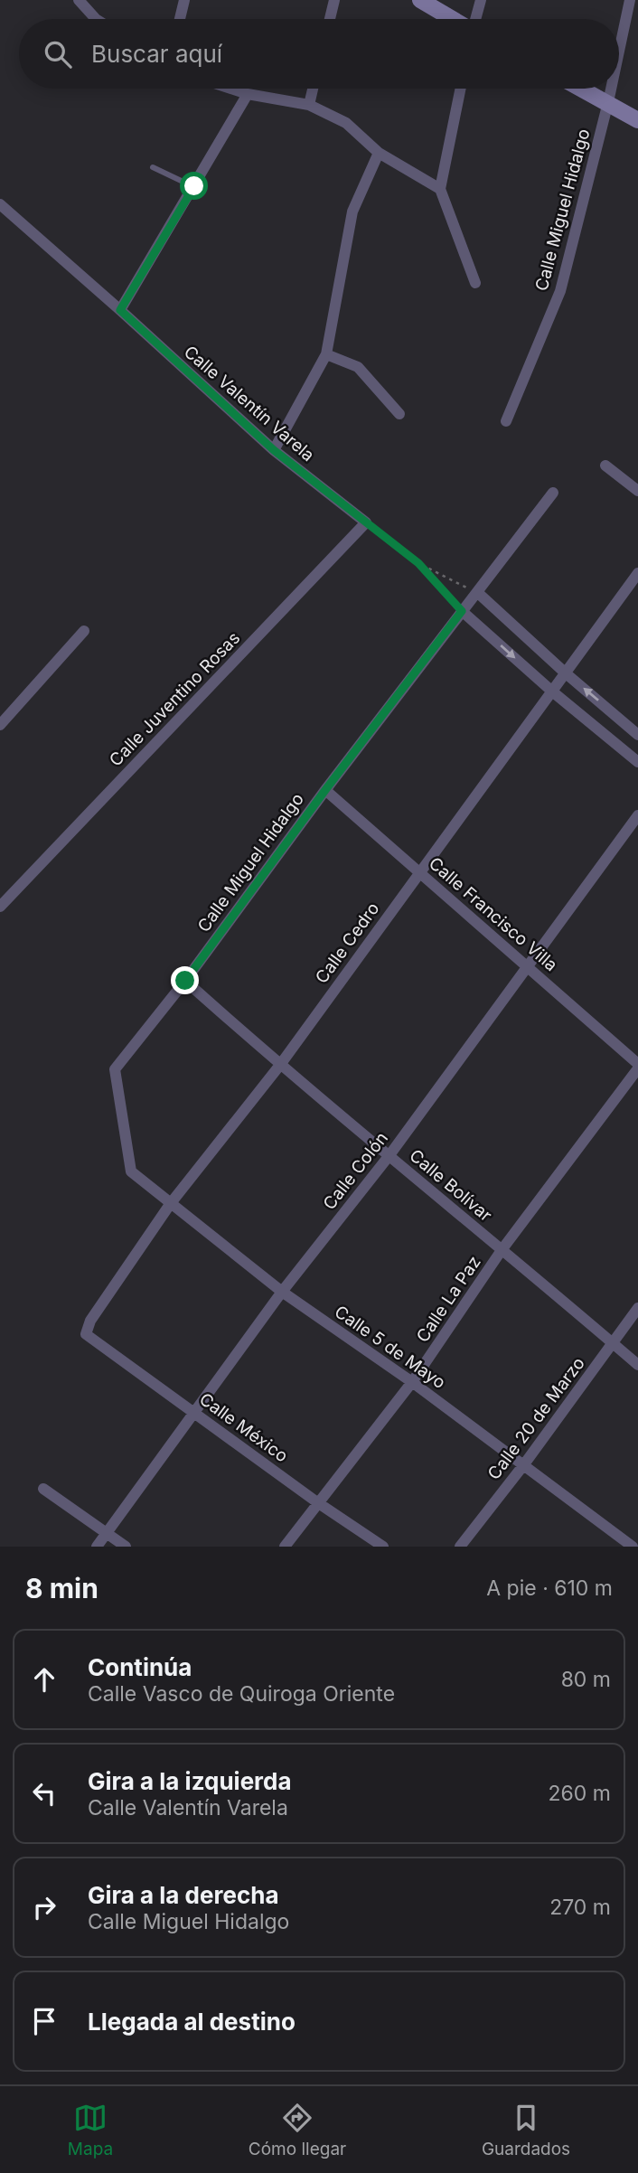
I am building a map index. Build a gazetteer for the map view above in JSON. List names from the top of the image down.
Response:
{
  "streets": {
    "street": [
      "Calle Miguel Hidalgo",
      "Calle Valentín Varela",
      "Calle Juventino Rosas",
      "Calle Francisco Villa",
      "Calle Cedro",
      "Calle Colón",
      "Calle Bolívar",
      "Calle La Paz",
      "Calle 5 de Mayo",
      "Calle 20 de Marzo",
      "Calle México"
    ]
  },
  "crossings": [
    ["Calle Miguel Hidalgo", "Calle Francisco Villa"],
    ["Calle Miguel Hidalgo", "Calle Bolívar"],
    ["Calle Miguel Hidalgo", "Calle 5 de Mayo"],
    ["Calle Valentín Varela", "Calle Juventino Rosas"],
    ["Calle Francisco Villa", "Calle Cedro"],
    ["Calle Francisco Villa", "Calle Colón"],
    ["Calle Cedro", "Calle Bolívar"],
    ["Calle Cedro", "Calle 5 de Mayo"],
    ["Calle Cedro", "Calle México"],
    ["Calle Colón", "Calle Bolívar"],
    ["Calle Colón", "Calle 5 de Mayo"],
    ["Calle Colón", "Calle México"],
    ["Calle Bolívar", "Calle La Paz"],
    ["Calle Bolívar", "Calle 20 de Marzo"],
    ["Calle La Paz", "Calle 5 de Mayo"],
    ["Calle La Paz", "Calle México"],
    ["Calle 5 de Mayo", "Calle 20 de Marzo"]
  ],
  "page": {
    "search": "Buscar aquí",
    "heading": ["8 min", "A pie · 610 m"],
    "list": [
      ["Continúa", "Calle Vasco de Quiroga Oriente", "80 m"],
      ["Gira a la izquierda", "Calle Valentín Varela", "260 m"],
      ["Gira a la derecha", "Calle Miguel Hidalgo", "270 m"],
      "Llegada al destino"
    ],
    "nav": ["Mapa", "Cómo llegar", "Guardados"]
  }
}
